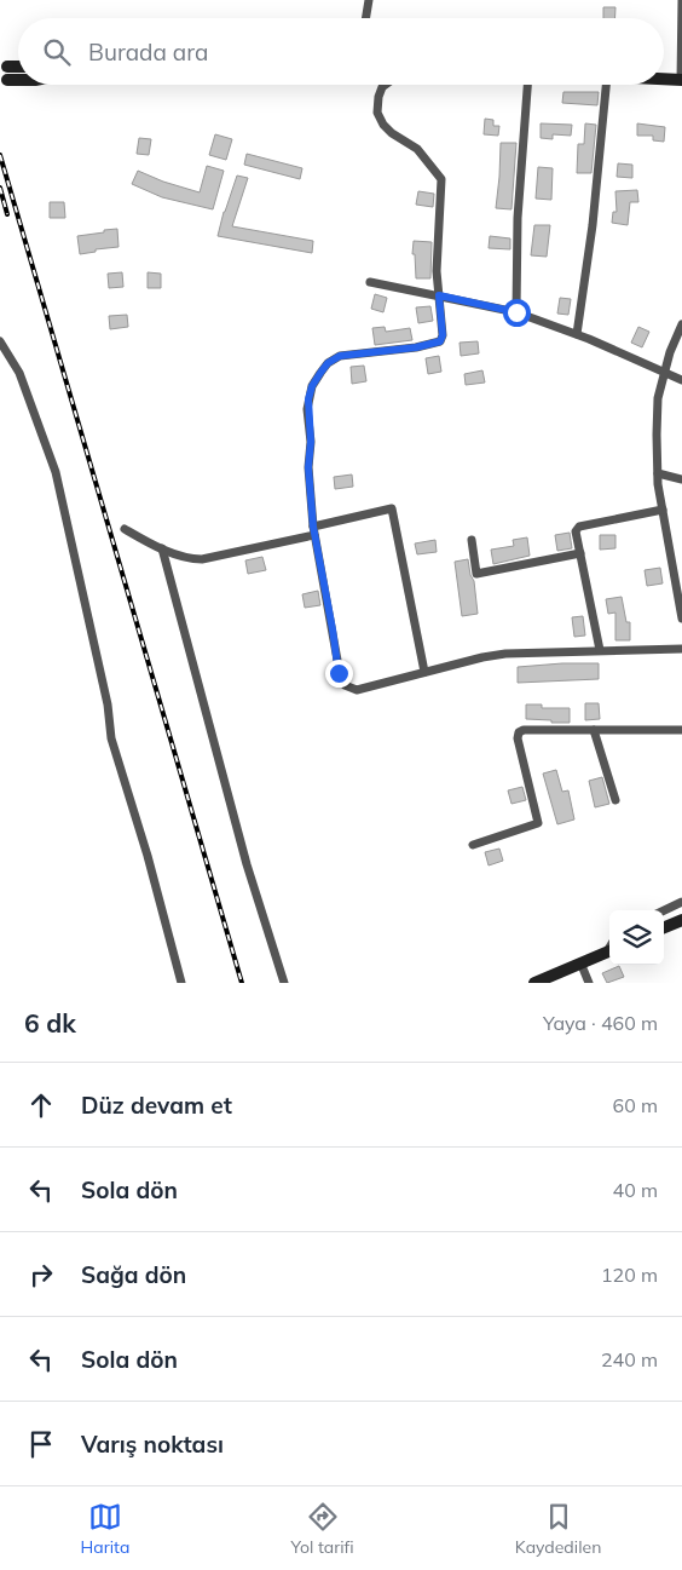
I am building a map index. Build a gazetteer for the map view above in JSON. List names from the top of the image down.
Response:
{
  "page": {
    "search": "Burada ara",
    "heading": ["6 dk", "Yaya · 460 m"],
    "list": [
      ["Düz devam et", "60 m"],
      ["Sola dön", "40 m"],
      ["Sağa dön", "120 m"],
      ["Sola dön", "240 m"],
      "Varış noktası"
    ],
    "nav": ["Harita", "Yol tarifi", "Kaydedilen"]
  }
}
